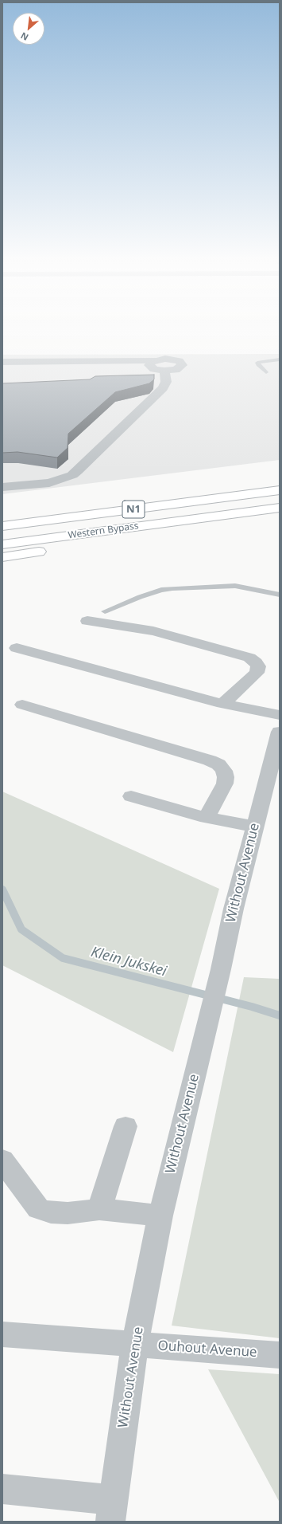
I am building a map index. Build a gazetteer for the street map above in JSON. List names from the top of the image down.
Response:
{
  "streets": {
    "highway": ["N1", "Western Bypass"],
    "street": ["Without Avenue", "Ouhout Avenue"]
  },
  "crossings": [
    ["Without Avenue", "Ouhout Avenue"]
  ],
  "water": ["Klein Jukskei"],
  "north": "bottom left"
}
